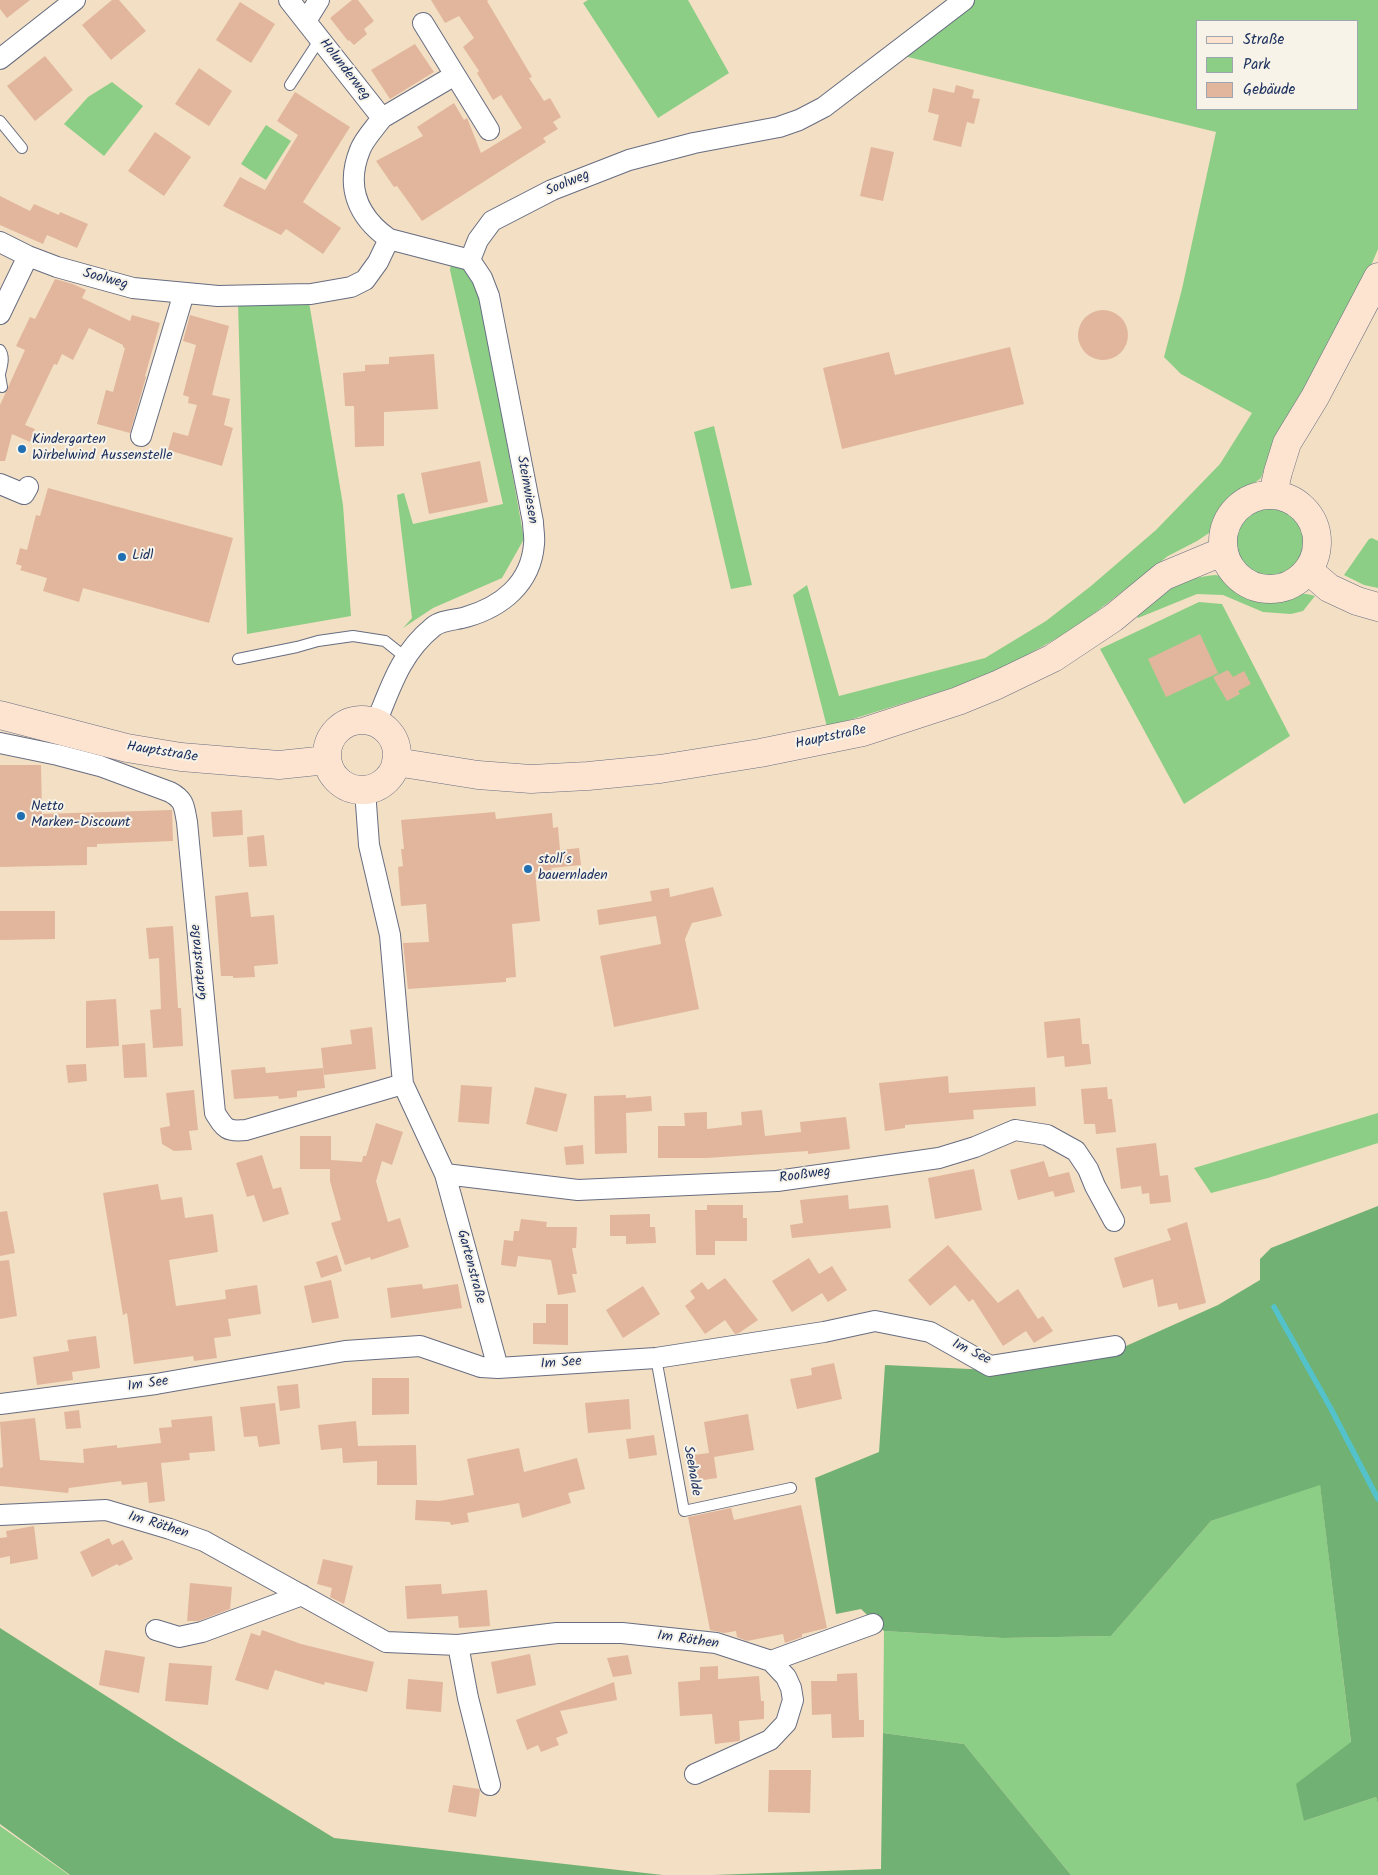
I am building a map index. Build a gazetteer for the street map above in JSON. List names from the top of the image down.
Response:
{
  "streets": {
    "main road": ["Hauptstraße"],
    "street": [
      "Holunderweg",
      "Soolweg",
      "Steinwiesen",
      "Gartenstraße",
      "Rooßweg",
      "Im See",
      "Im Röthen"
    ],
    "lane": ["Seehalde"]
  },
  "crossings": [
    ["Soolweg", "Steinwiesen"],
    ["Steinwiesen", "Hauptstraße"],
    ["Steinwiesen", "Gartenstraße"],
    ["Hauptstraße", "Gartenstraße"],
    ["Gartenstraße", "Rooßweg"],
    ["Gartenstraße", "Im See"],
    ["Im See", "Seehalde"]
  ],
  "places": [
    "Kindergarten Wirbelwind Aussenstelle",
    "Lidl",
    "Netto Marken-Discount",
    "stoll´s bauernladen"
  ],
  "legend": ["Straße", "Park", "Gebäude"]
}
